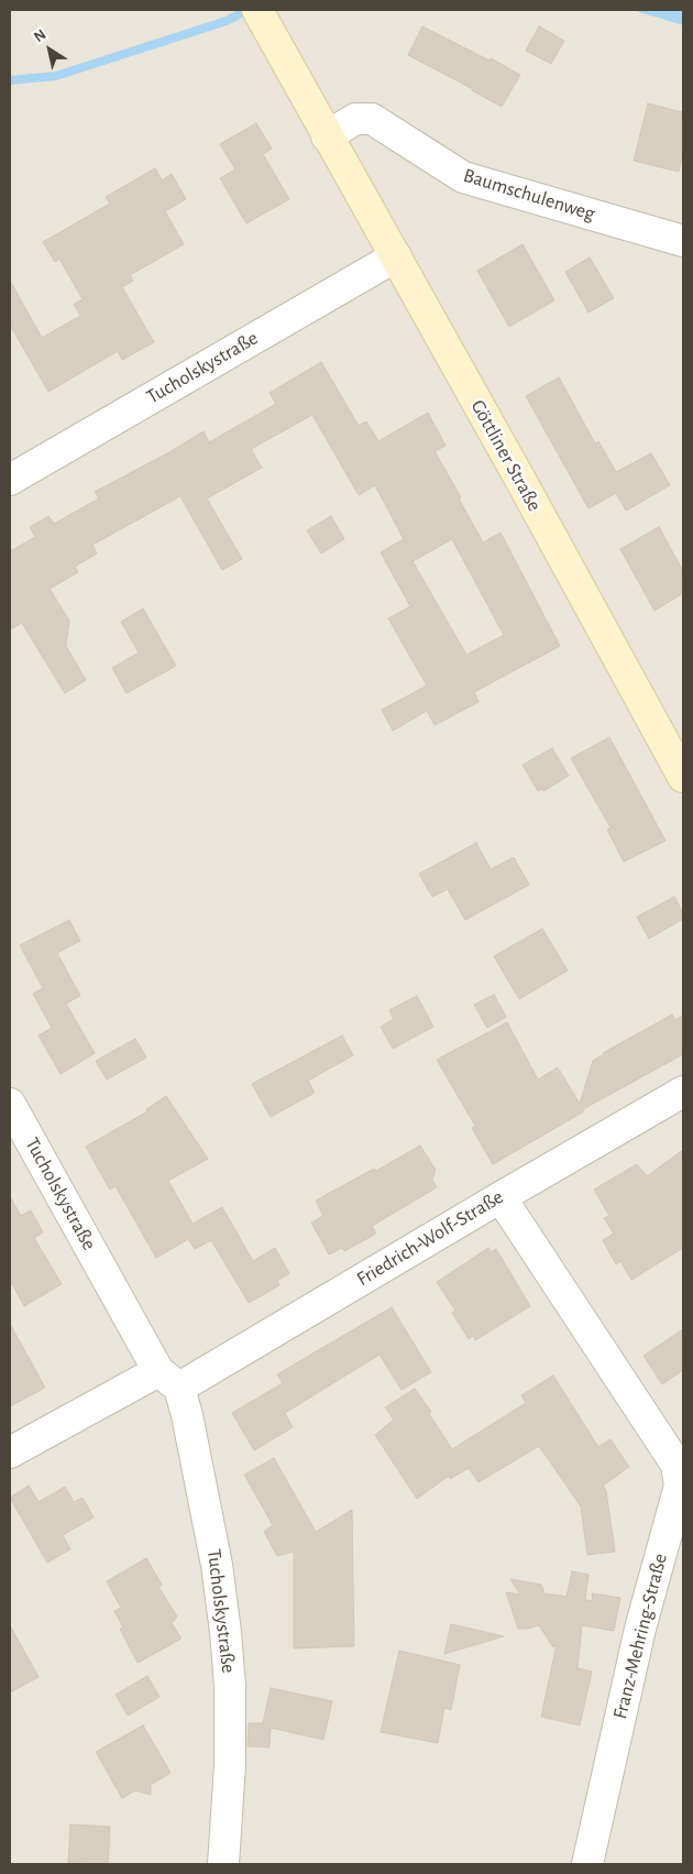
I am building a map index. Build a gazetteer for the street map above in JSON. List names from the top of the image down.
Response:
{
  "streets": {
    "street": [
      "Baumschulenweg",
      "Tucholskystraße",
      "Göttliner Straße",
      "Friedrich-Wolf-Straße",
      "Franz-Mehring-Straße"
    ]
  },
  "crossings": [
    ["Baumschulenweg", "Göttliner Straße"],
    ["Tucholskystraße", "Göttliner Straße"],
    ["Tucholskystraße", "Friedrich-Wolf-Straße"],
    ["Friedrich-Wolf-Straße", "Franz-Mehring-Straße"]
  ],
  "north": "top left"
}
